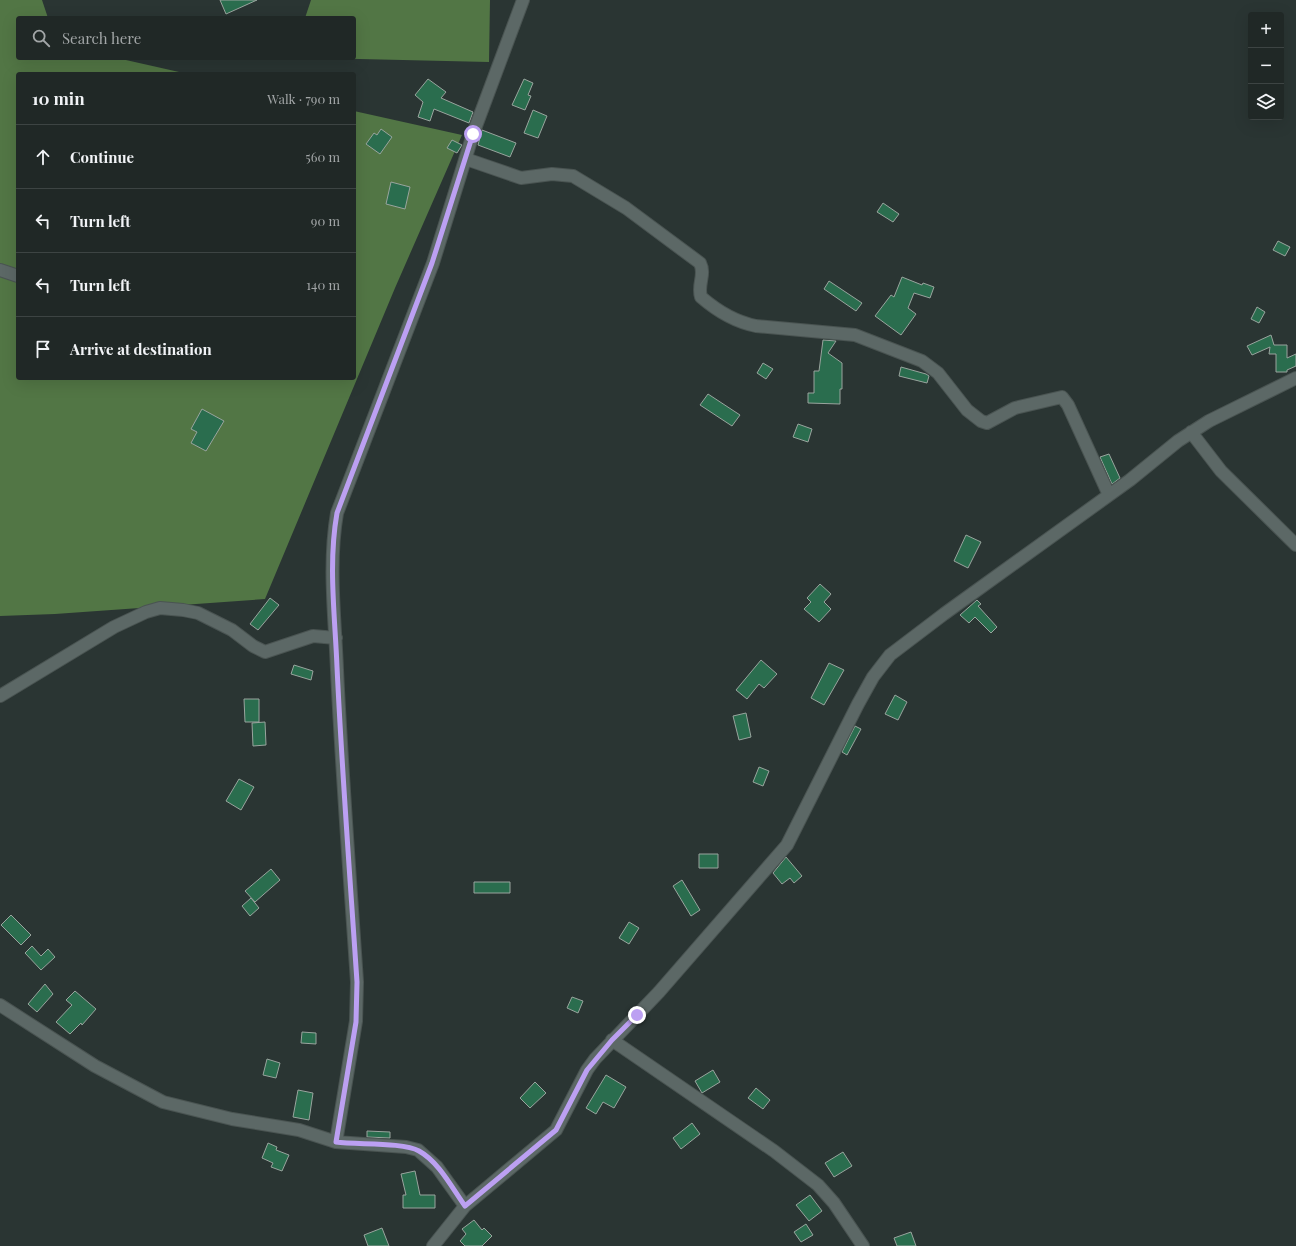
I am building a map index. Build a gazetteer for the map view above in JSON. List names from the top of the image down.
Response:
{
  "page": {
    "map_buttons": ["+", "−"],
    "search": "Search here",
    "heading": ["10 min", "Walk · 790 m"],
    "list": [
      ["Continue", "560 m"],
      ["Turn left", "90 m"],
      ["Turn left", "140 m"],
      "Arrive at destination"
    ]
  }
}
